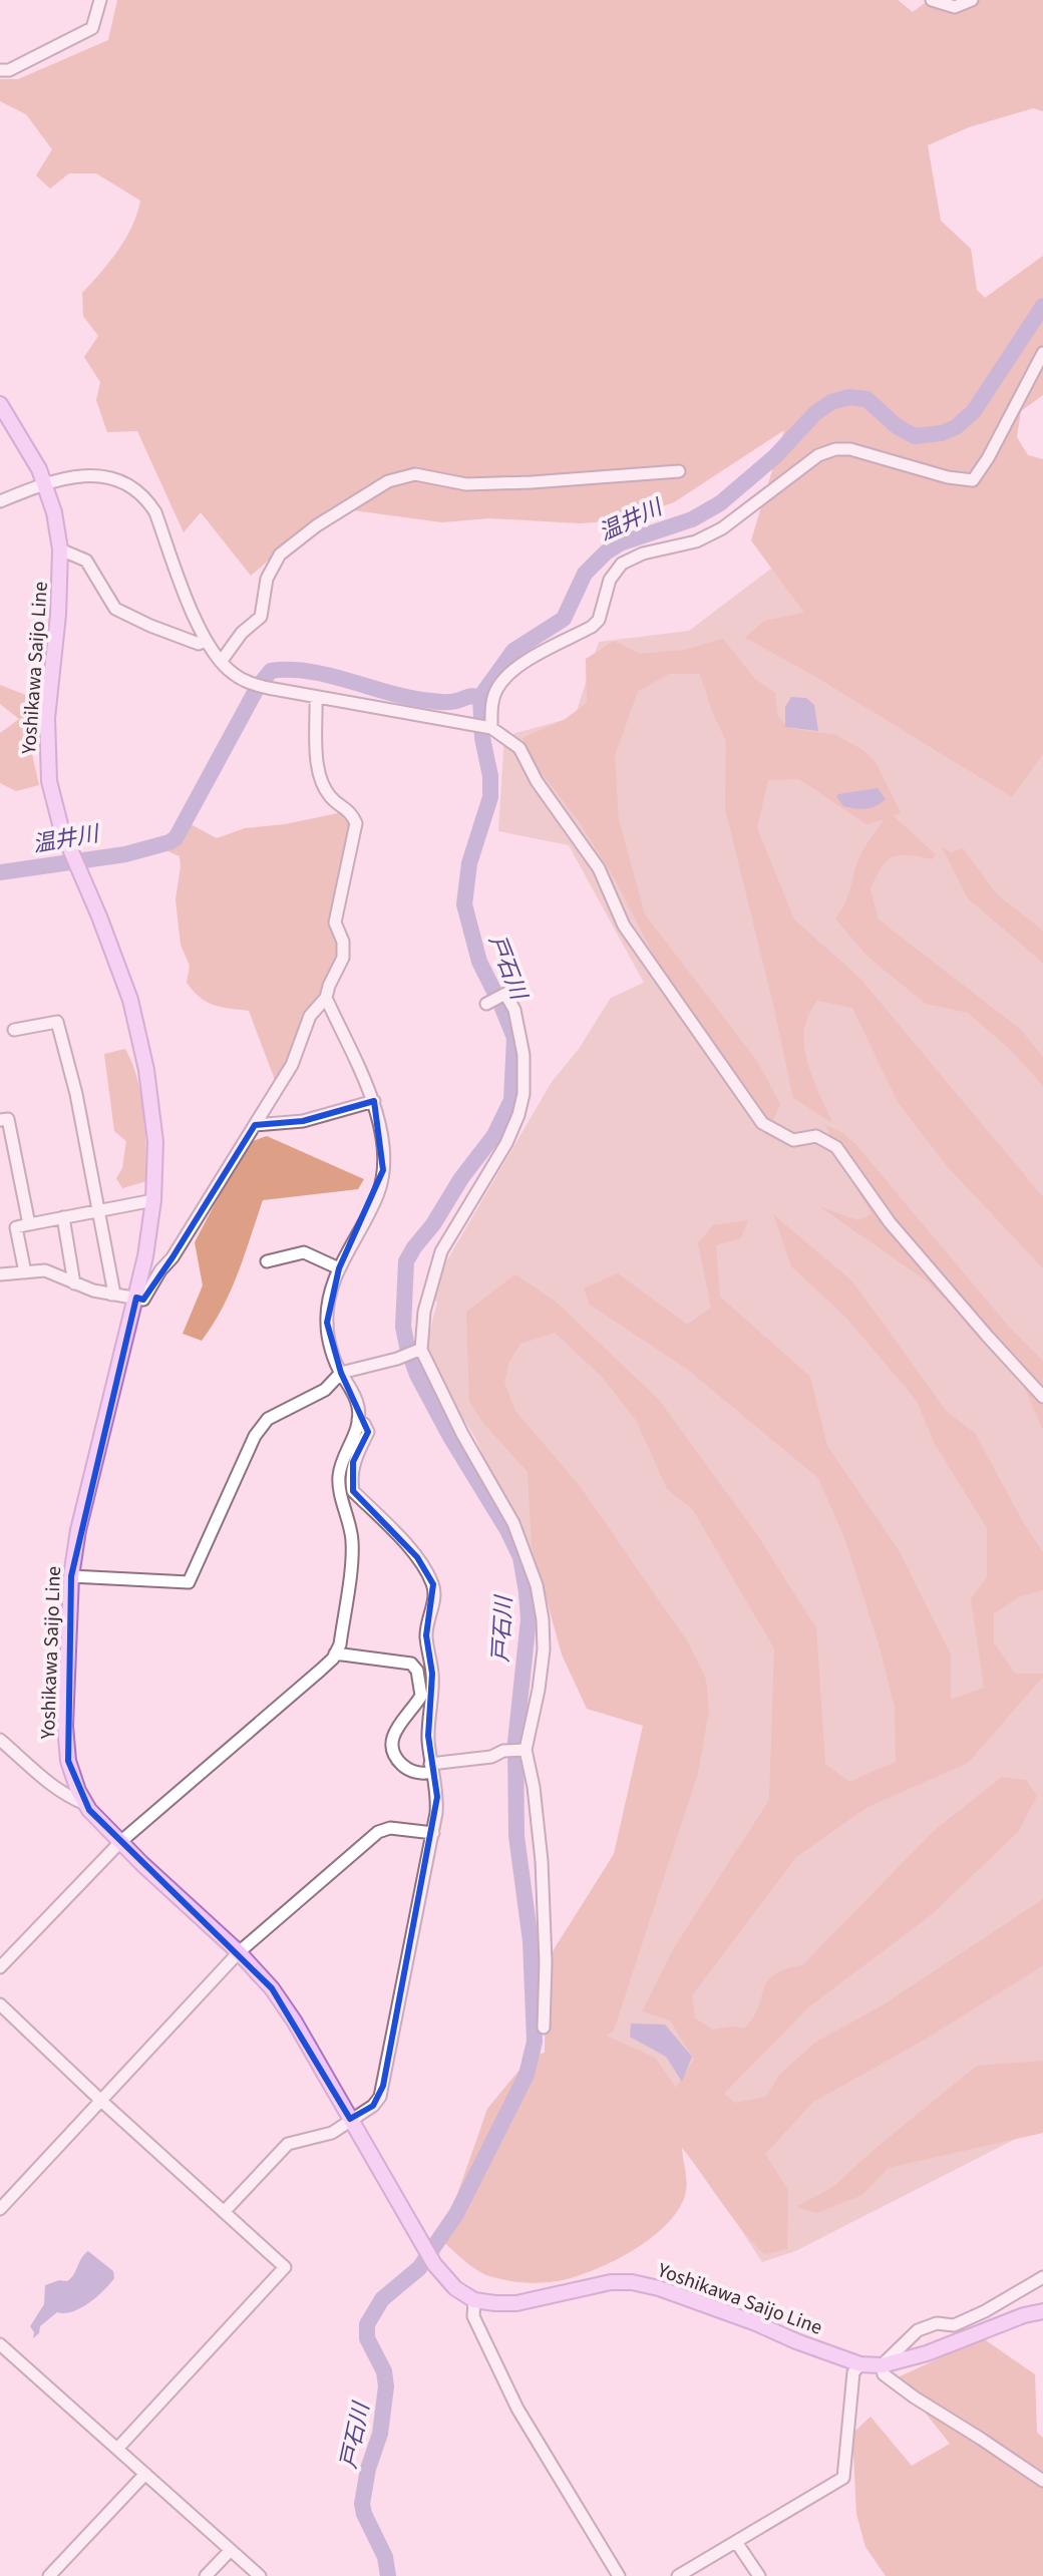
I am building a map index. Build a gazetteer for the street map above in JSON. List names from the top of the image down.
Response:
{
  "streets": {
    "main road": ["Yoshikawa Saijo Line"]
  },
  "water": ["温井川", "戸石川"]
}
